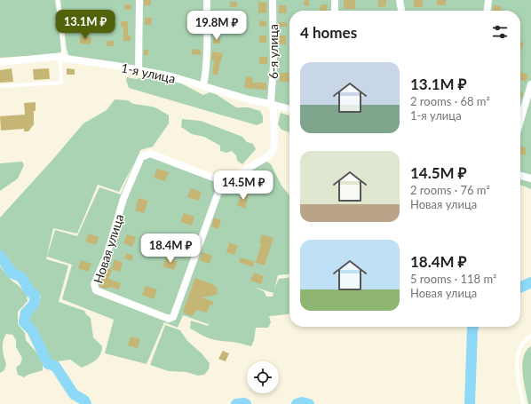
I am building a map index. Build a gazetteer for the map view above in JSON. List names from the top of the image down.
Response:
{
  "streets": {
    "street": ["6-я улица", "1-я улица", "Новая улица"]
  },
  "crossings": [
    ["6-я улица", "1-я улица"],
    ["6-я улица", "Новая улица"],
    ["1-я улица", "Новая улица"]
  ],
  "page": {
    "price": [
      "13.1M ₽",
      "19.8M ₽",
      "14.5M ₽",
      "18.4M ₽"
    ],
    "heading": "4 homes",
    "list": [
      {
        "name": "13.1M ₽",
        "note": "2 rooms · 68 m² · 1-я улица"
      },
      {
        "name": "14.5M ₽",
        "note": "2 rooms · 76 m² · Новая улица"
      },
      {
        "name": "18.4M ₽",
        "note": "5 rooms · 118 m² · Новая улица"
      }
    ]
  }
}
